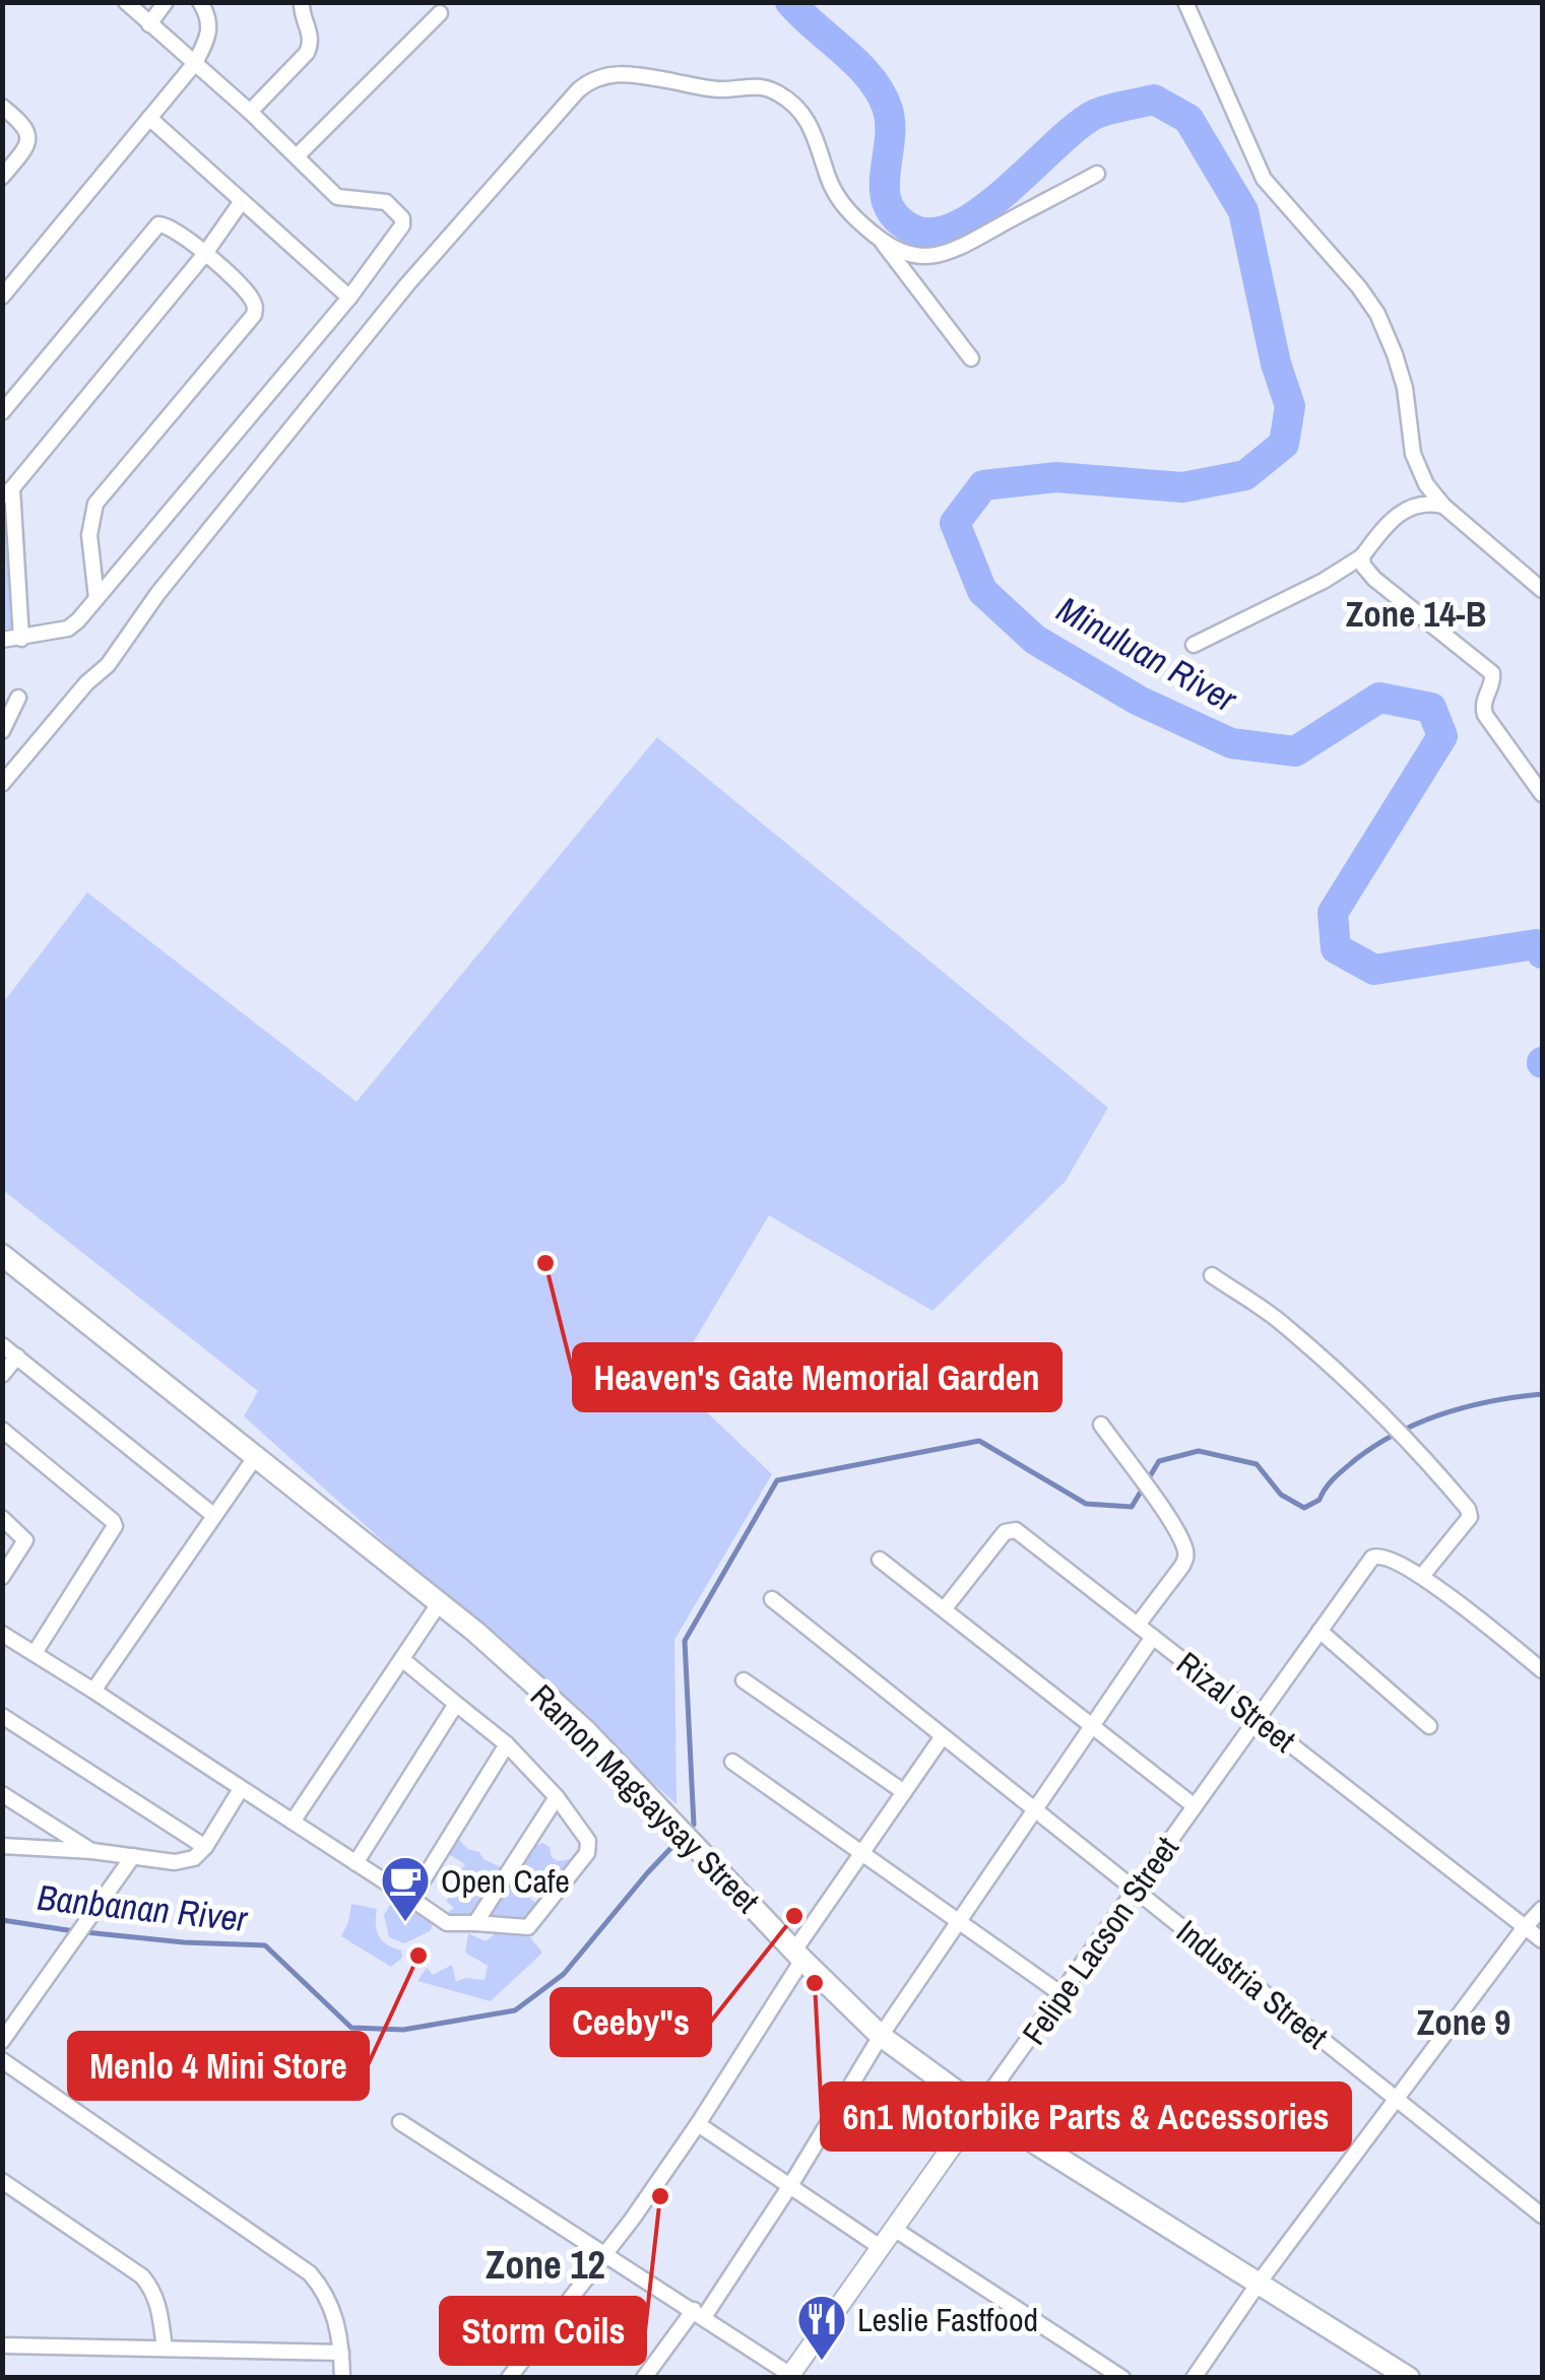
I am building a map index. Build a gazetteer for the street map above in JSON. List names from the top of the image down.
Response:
{
  "streets": {
    "main road": ["Ramon Magsaysay Street"],
    "street": ["Rizal Street", "Felipe Lacson Street", "Industria Street"]
  },
  "crossings": [
    ["Rizal Street", "Felipe Lacson Street"],
    ["Ramon Magsaysay Street", "Felipe Lacson Street"],
    ["Felipe Lacson Street", "Industria Street"]
  ],
  "districts": ["Zone 14-B", "Zone 9", "Zone 12"],
  "water": ["Minuluan River", "Banbanan River"],
  "places": {
    "other": [
      "Heaven's Gate Memorial Garden",
      "Ceeby\"s",
      "Menlo 4 Mini Store",
      "6n1 Motorbike Parts & Accessories",
      "Storm Coils"
    ],
    "cafe": ["Open Cafe"],
    "restaurant": ["Leslie Fastfood"]
  }
}
